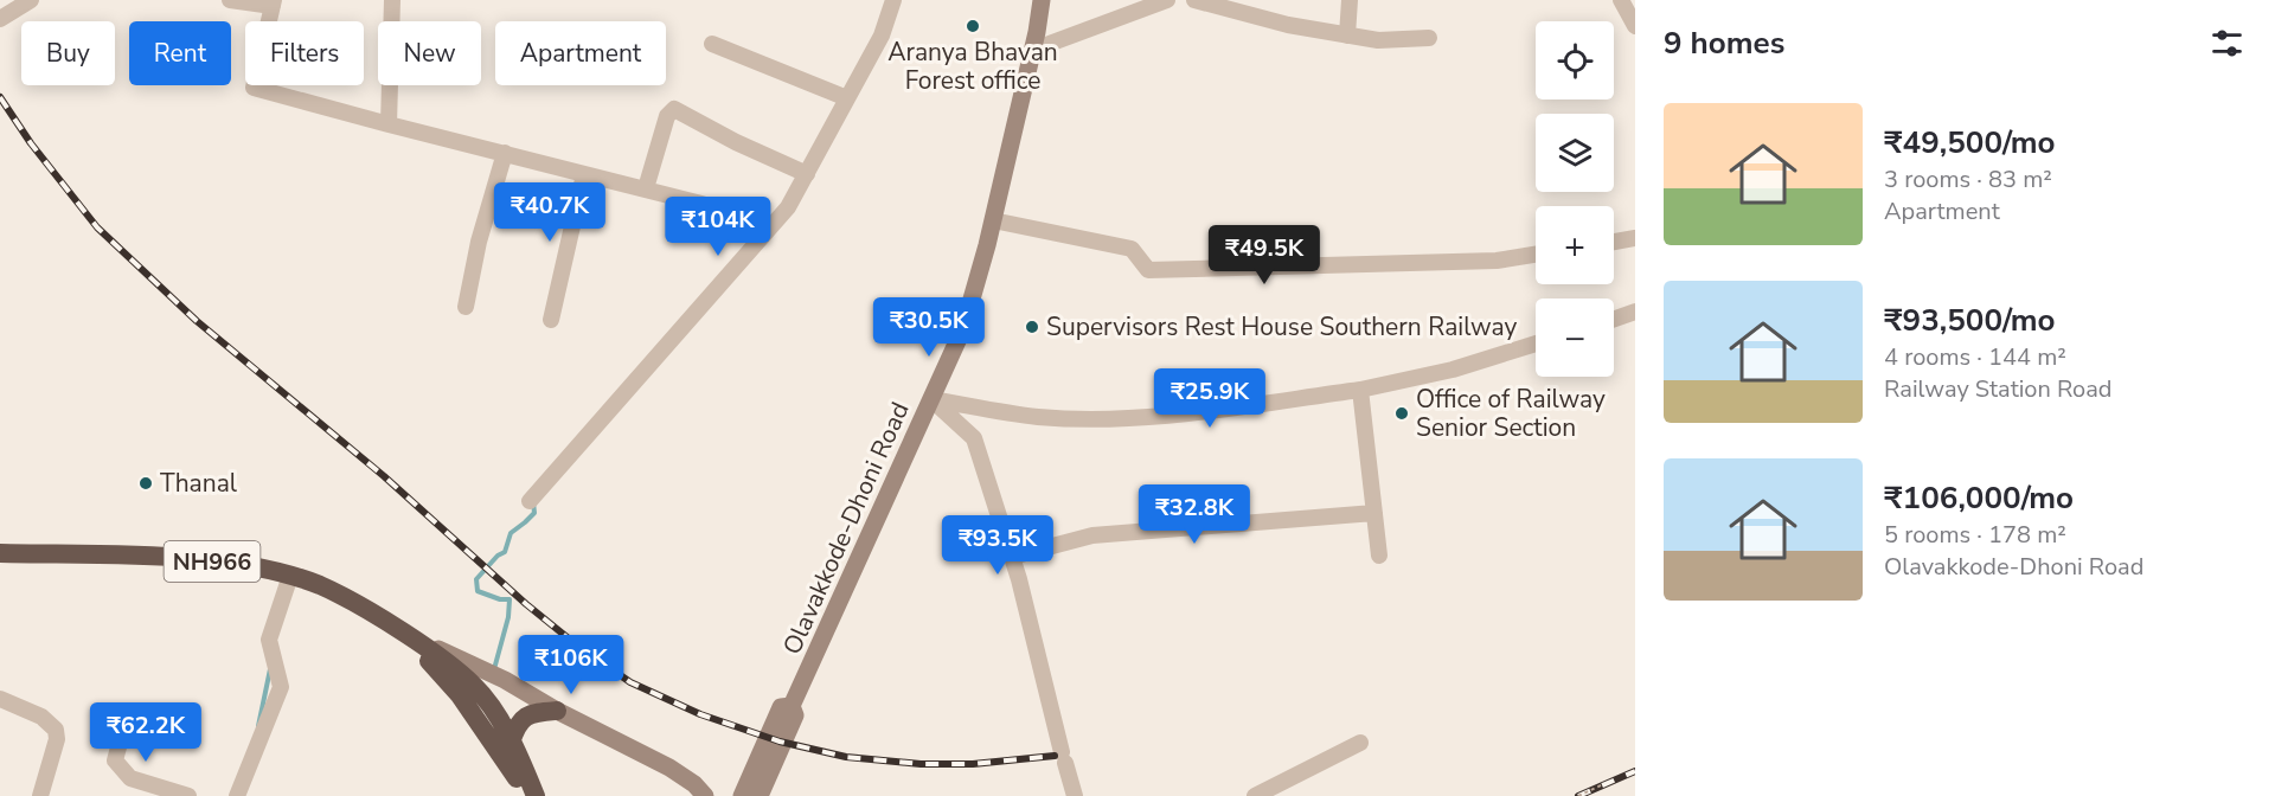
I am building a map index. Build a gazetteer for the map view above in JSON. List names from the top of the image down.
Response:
{
  "streets": {
    "highway": ["NH966"],
    "main road": ["Olavakkode-Dhoni Road"]
  },
  "places": [
    "Aranya Bhavan Forest office",
    "Supervisors Rest House Southern Railway",
    "Office of Railway Senior Section",
    "Thanal"
  ],
  "page": {
    "heading": "9 homes",
    "map_buttons": ["+", "−"],
    "chip": [
      "Buy",
      "Rent",
      "Filters",
      "New",
      "Apartment"
    ],
    "list": [
      {
        "name": "₹49,500/mo",
        "note": "3 rooms · 83 m² · Apartment"
      },
      {
        "name": "₹93,500/mo",
        "note": "4 rooms · 144 m² · Railway Station Road"
      },
      {
        "name": "₹106,000/mo",
        "note": "5 rooms · 178 m² · Olavakkode-Dhoni Road"
      }
    ],
    "price": [
      "₹40.7K",
      "₹104K",
      "₹49.5K",
      "₹30.5K",
      "₹25.9K",
      "₹32.8K",
      "₹93.5K",
      "₹106K",
      "₹62.2K"
    ]
  }
}
